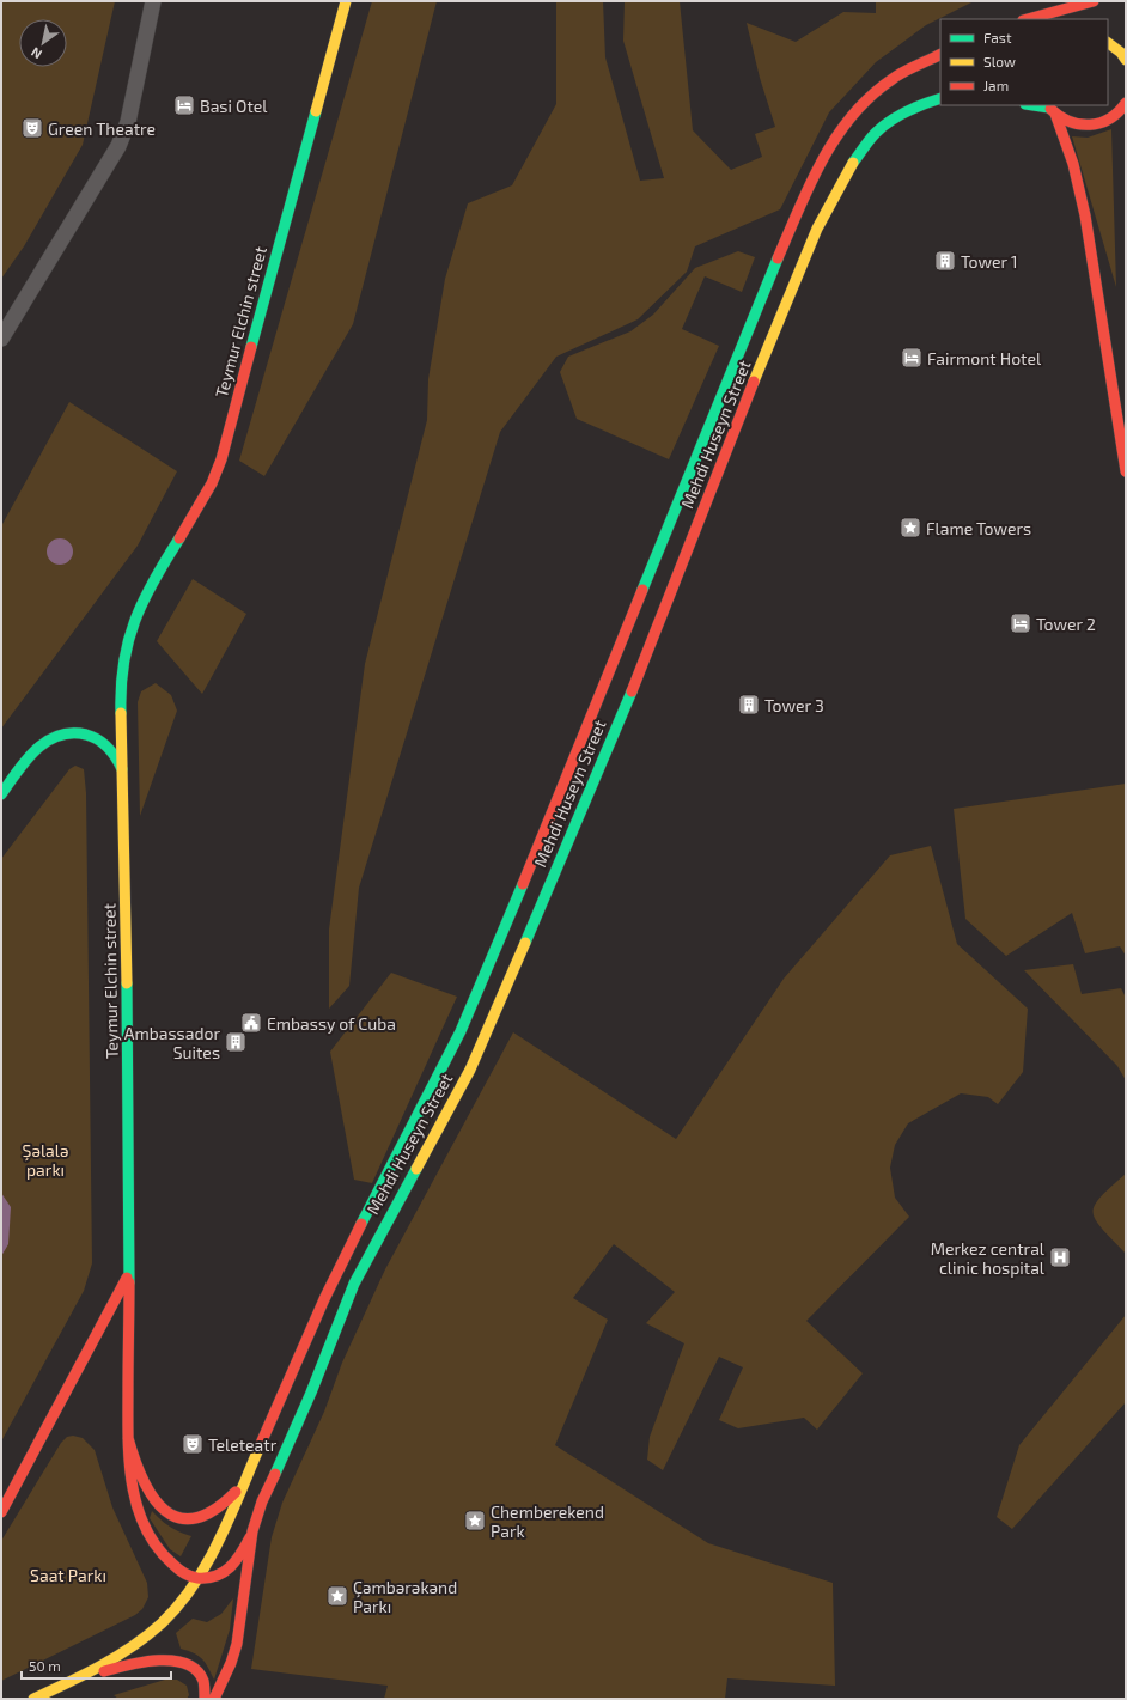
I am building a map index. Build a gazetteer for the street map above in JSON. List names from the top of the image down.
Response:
{
  "streets": {
    "main road": ["Teymur Elchin street", "Mehdi Huseyn Street"]
  },
  "parks": ["Şəlalə parkı", "Saat Parkı"],
  "places": {
    "hotel": ["Basi Otel", "Fairmont Hotel", "Tower 2"],
    "theatre": ["Green Theatre", "Teleteatr"],
    "building": ["Tower 1", "Tower 3", "Ambassador Suites"],
    "place": ["Flame Towers", "Chemberekend Park", "Çəmbərəkənd Parkı"],
    "public building": ["Embassy of Cuba"],
    "hospital": ["Merkez central clinic hospital"]
  },
  "legend": ["Fast", "Slow", "Jam"],
  "scale_bar": "50 m",
  "north": "bottom left"
}
